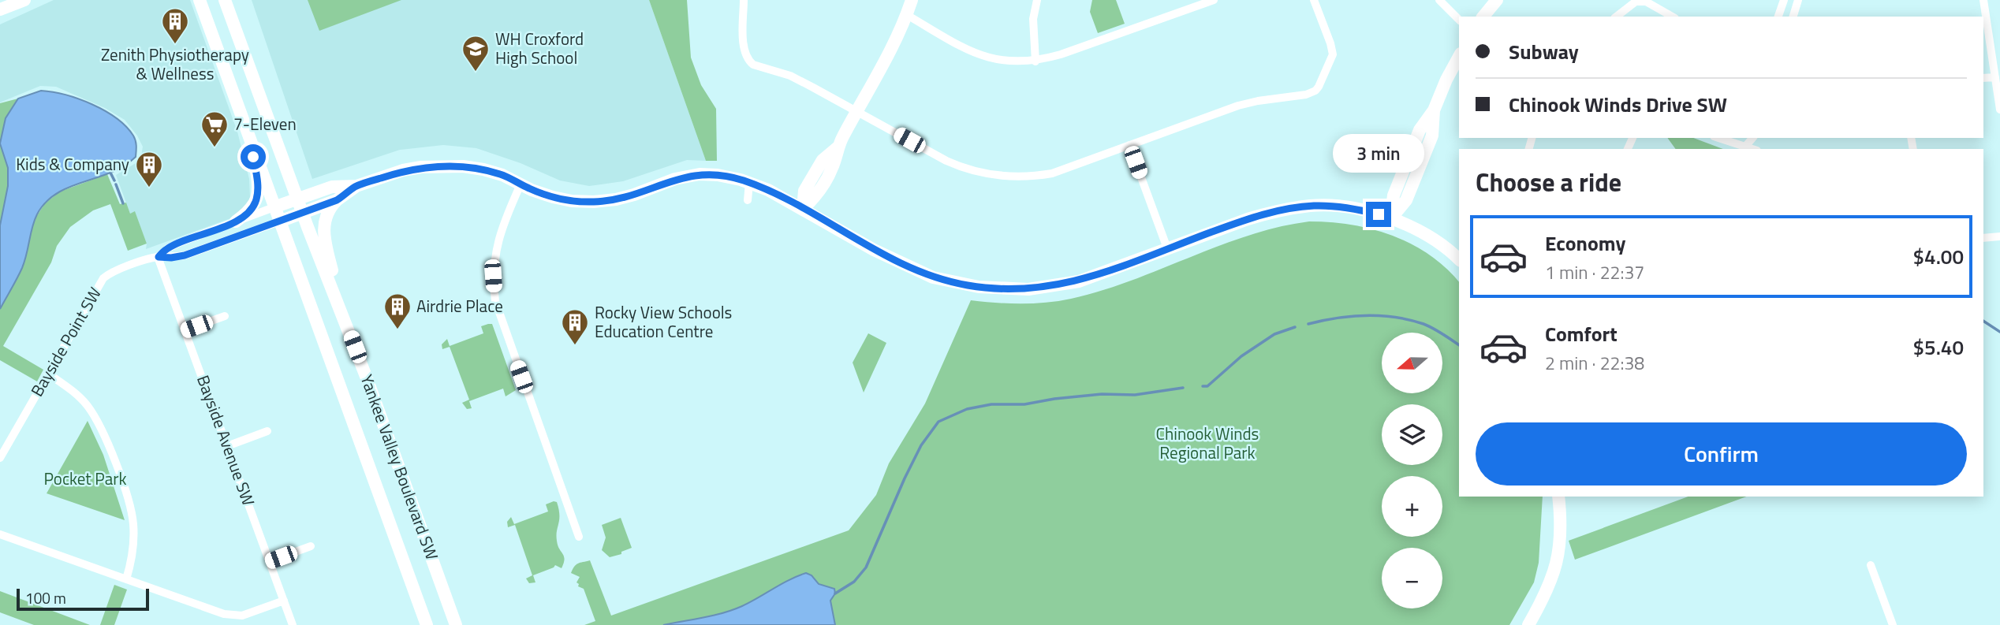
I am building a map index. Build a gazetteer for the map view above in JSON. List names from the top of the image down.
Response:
{
  "streets": {
    "street": ["Bayside Point SW", "Bayside Avenue SW", "Yankee Valley Boulevard SW"]
  },
  "crossings": [
    ["Bayside Point SW", "Bayside Avenue SW"]
  ],
  "parks": ["Chinook Winds Regional Park", "Pocket Park"],
  "places": {
    "building": [
      "Zenith Physiotherapy & Wellness",
      "Kids & Company",
      "Airdrie Place",
      "Rocky View Schools Education Centre"
    ],
    "school or university": ["WH Croxford High School"],
    "supermarket": ["7-Eleven"]
  },
  "scale_bar": "100 m",
  "north": "left",
  "page": {
    "banner": ["Subway", "Chinook Winds Drive SW"],
    "bubble": "3 min",
    "heading": "Choose a ride",
    "list": [
      {
        "name": "Economy",
        "note": "1 min · 22:37",
        "value": "$4.00"
      },
      {
        "name": "Comfort",
        "note": "2 min · 22:38",
        "value": "$5.40"
      }
    ],
    "map_buttons": ["+", "−"],
    "buttons": "Confirm",
    "scale": "100 m"
  }
}
